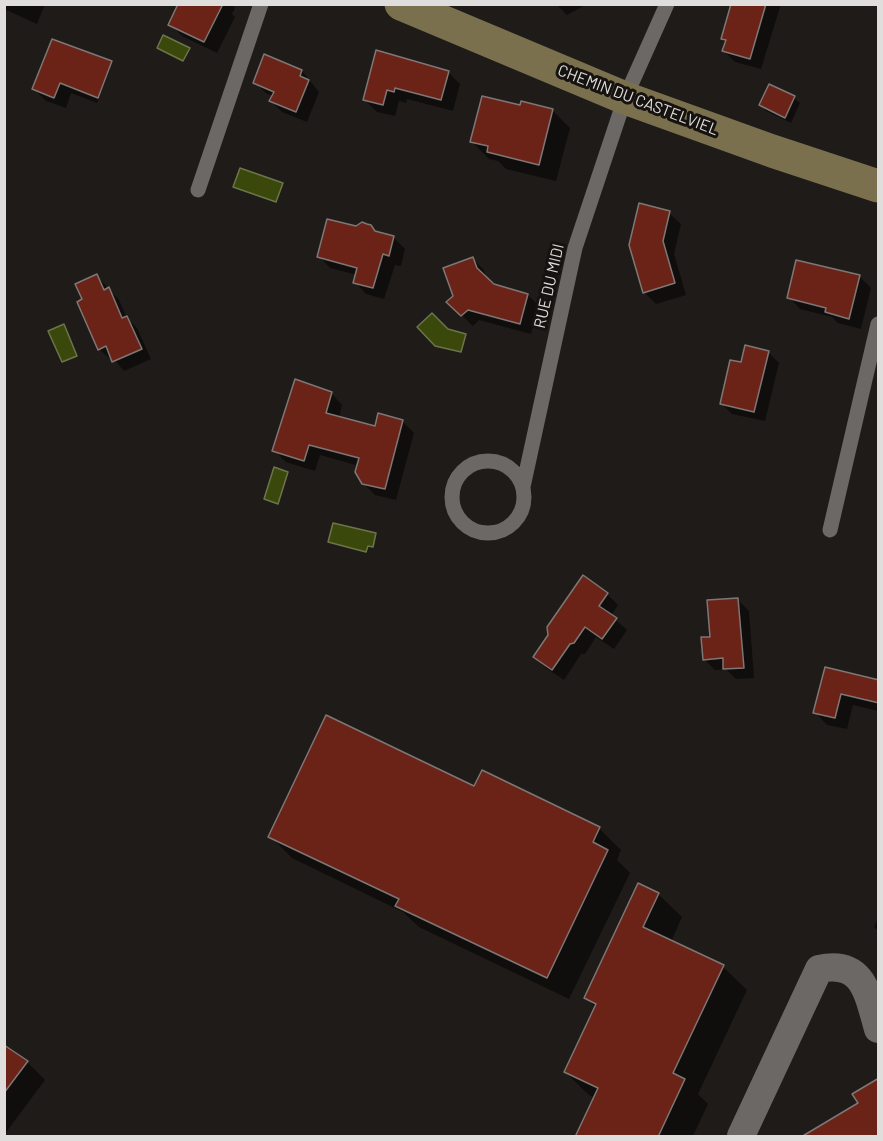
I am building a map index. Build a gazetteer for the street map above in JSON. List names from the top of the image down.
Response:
{
  "streets": {
    "street": ["CHEMIN DU CASTELVIEL"],
    "lane": ["RUE DU MIDI"]
  },
  "crossings": [
    ["CHEMIN DU CASTELVIEL", "RUE DU MIDI"]
  ]
}
